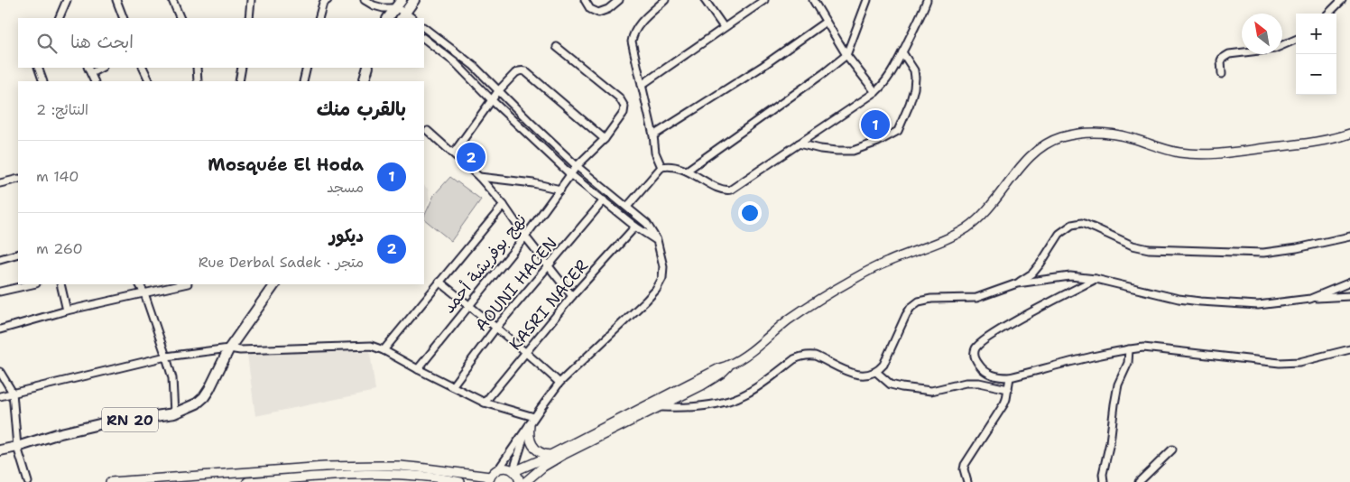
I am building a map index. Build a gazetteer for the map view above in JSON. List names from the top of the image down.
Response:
{
  "streets": {
    "main road": ["RN 20"],
    "street": ["نهج بوفريشة أحمد", "AOUNI HACEN", "KASRI NACER"]
  },
  "north": "top left",
  "page": {
    "map_buttons": ["+", "−"],
    "search": "ابحث هنا",
    "heading": ["بالقرب منك", "النتائج: 2"],
    "pins": ["1", "2"],
    "list": [
      {
        "mark": "1",
        "name": "Mosquée El Hoda",
        "note": "مسجد",
        "value": "140 m"
      },
      {
        "mark": "2",
        "name": "ديكور",
        "note": "متجر · Rue Derbal Sadek",
        "value": "260 m"
      }
    ]
  }
}
